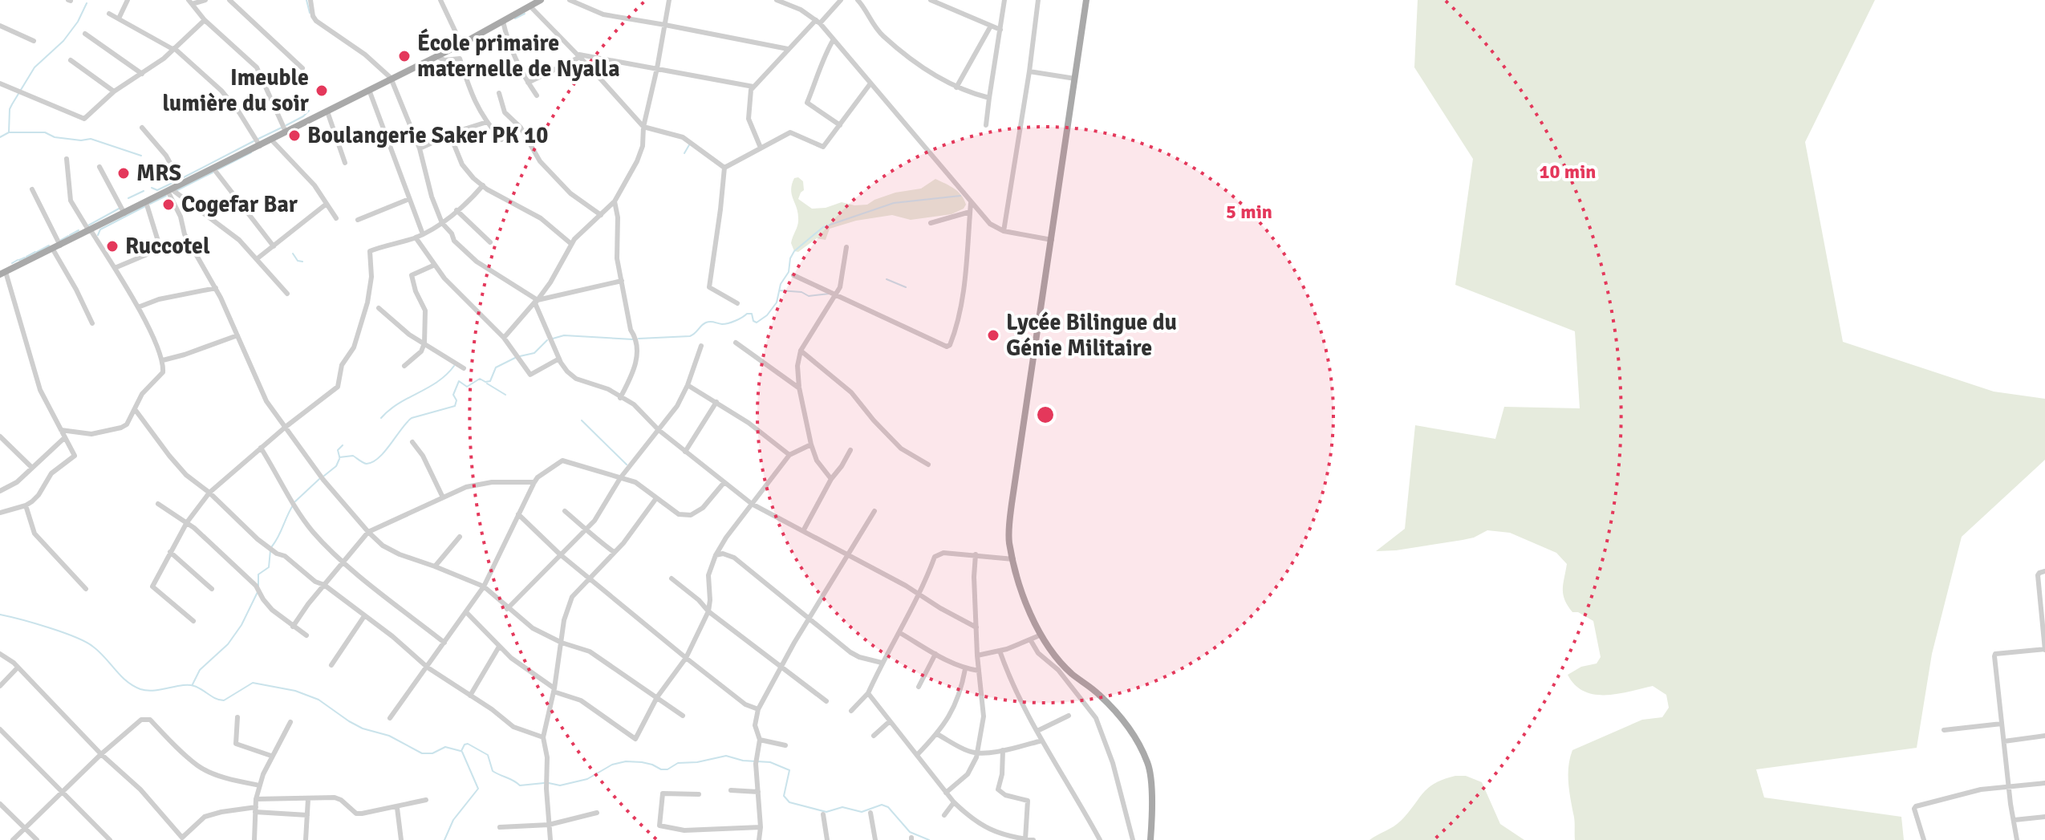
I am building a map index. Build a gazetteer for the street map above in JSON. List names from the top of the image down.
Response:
{
  "places": [
    "École primaire maternelle de Nyalla",
    "Imeuble lumière du soir",
    "Boulangerie Saker PK 10",
    "MRS",
    "Cogefar Bar",
    "Ruccotel",
    "Lycée Bilingue du Génie Militaire"
  ],
  "rings": ["10 min", "5 min"]
}
